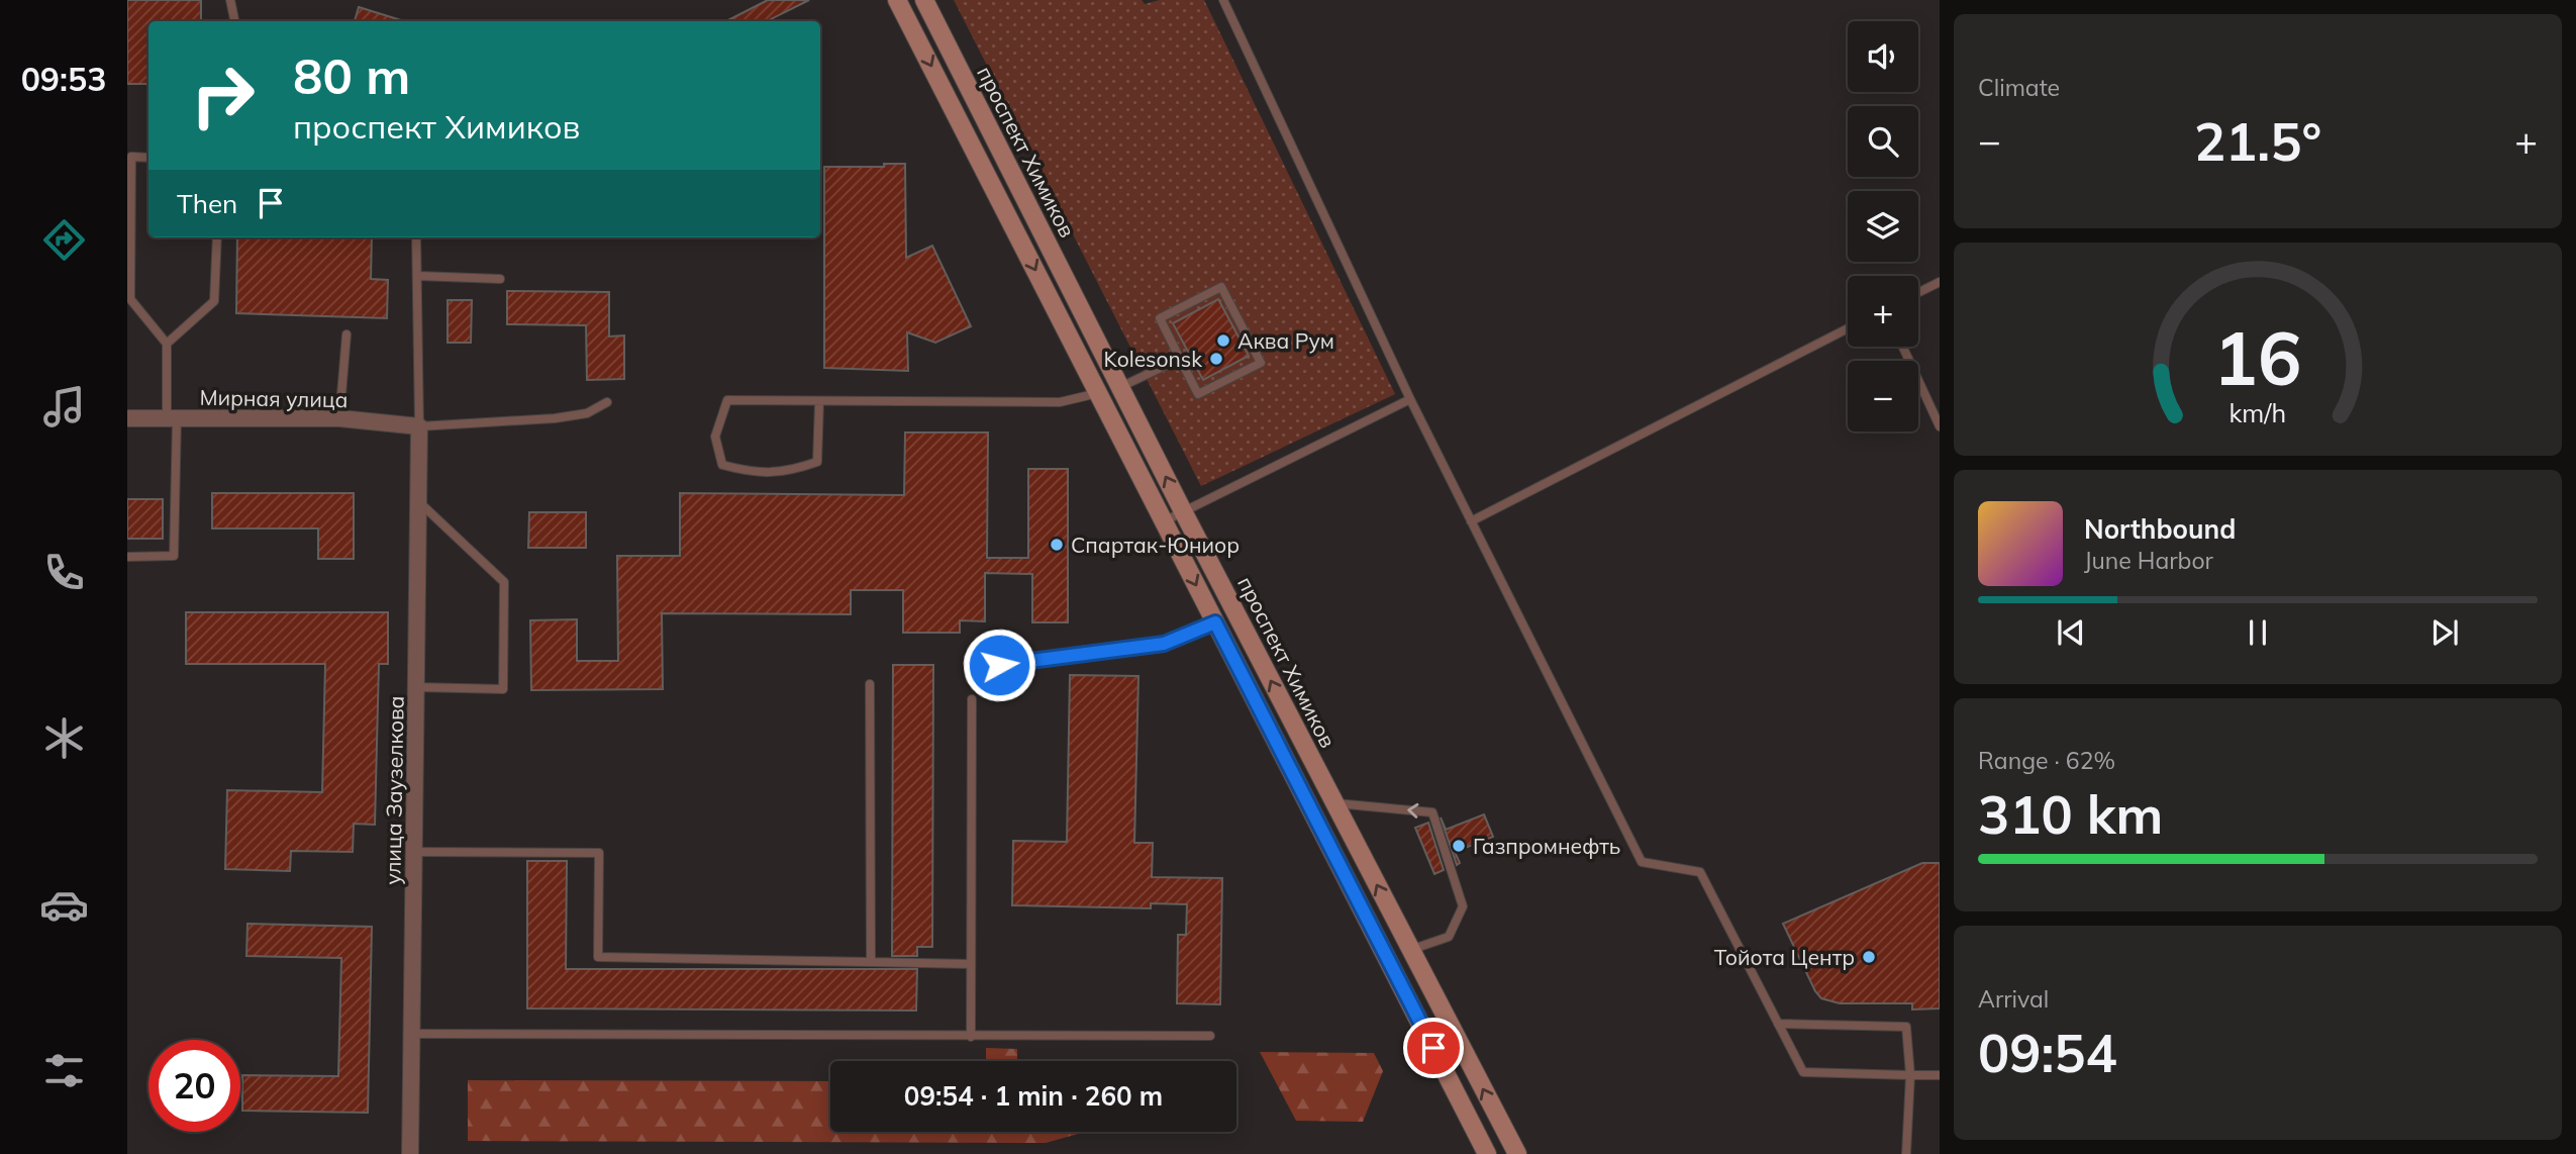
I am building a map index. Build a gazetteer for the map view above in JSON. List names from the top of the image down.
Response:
{
  "streets": {
    "main road": ["проспект Химиков"],
    "street": ["Мирная улица", "улица Заузелкова"]
  },
  "crossings": [
    ["Мирная улица", "улица Заузелкова"]
  ],
  "places": [
    "Аква Рум",
    "Kolesonsk",
    "Спартак-Юниор",
    "Газпромнефть",
    "Тойота Центр"
  ],
  "page": {
    "tabs": "09:53",
    "tile": [
      "Climate",
      ["Range · 62%", "310 km"],
      ["Arrival", "09:54"]
    ],
    "map_buttons": ["+", "−"],
    "turn": ["80 m", "проспект Химиков"],
    "heat": ["−", "21.5°", "+"],
    "then": "Then",
    "song": ["Northbound", "June Harbor"],
    "limit": "20",
    "trip": "09:54 · 1 min · 260 m",
    "gauge": ["16", "km/h"]
  }
}
